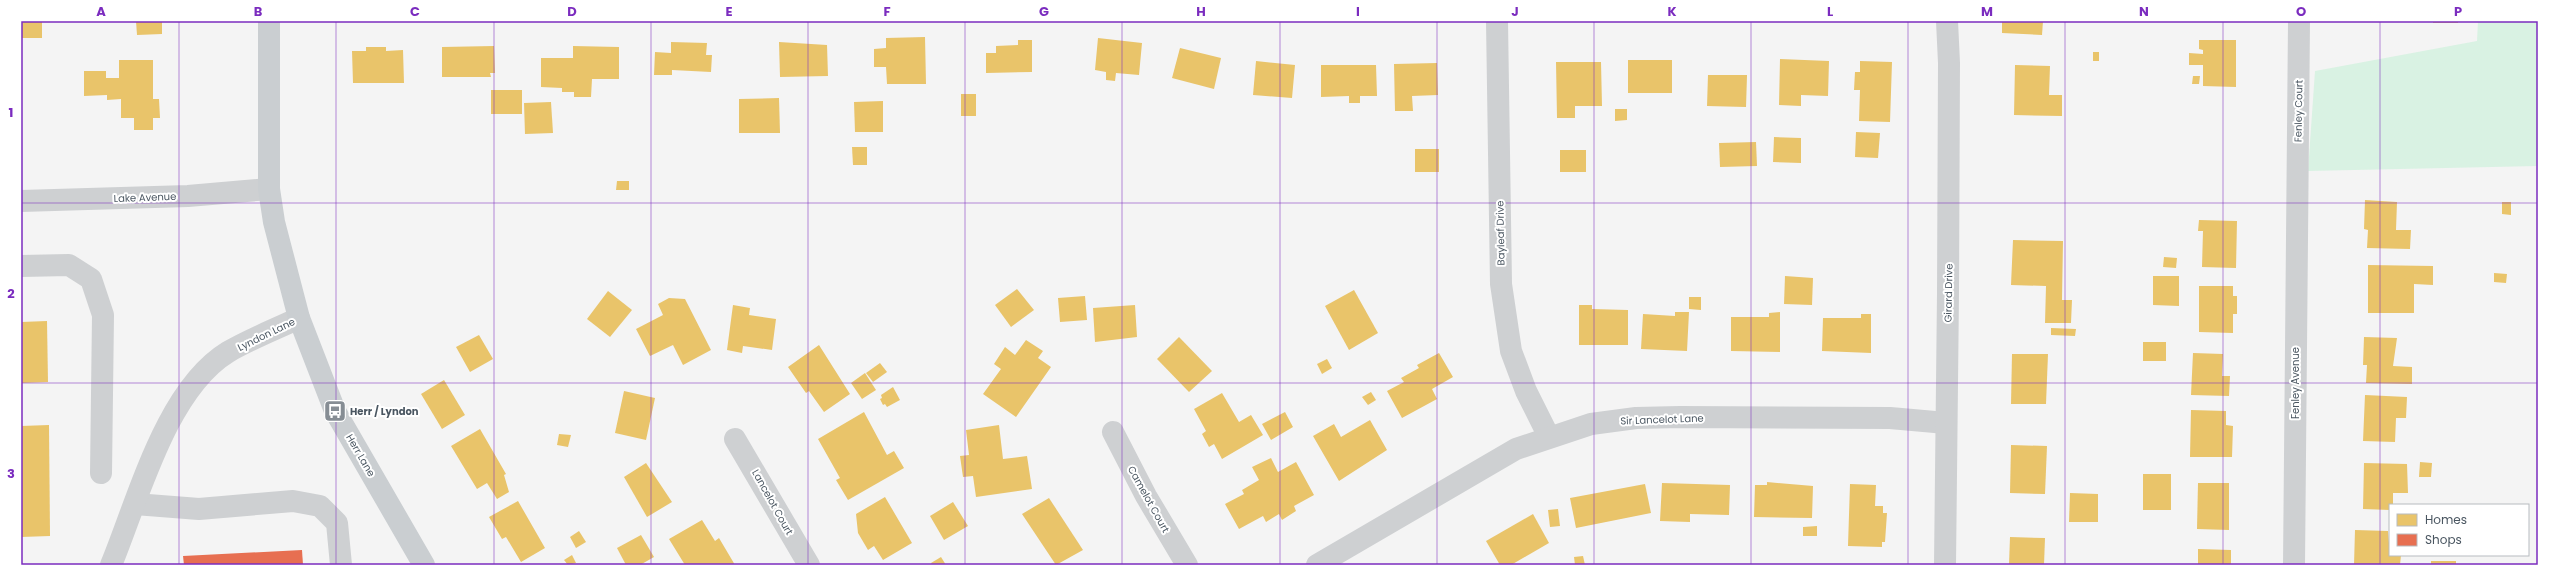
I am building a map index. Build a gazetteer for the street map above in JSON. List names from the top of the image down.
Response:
{
  "streets": {
    "main road": ["Lyndon Lane", "Herr Lane"],
    "street": [
      "Fenley Court",
      "Lake Avenue",
      "Bayleaf Drive",
      "Girard Drive",
      "Fenley Avenue",
      "Sir Lancelot Lane",
      "Camelot Court",
      "Lancelot Court"
    ]
  },
  "crossings": [
    ["Fenley Court", "Fenley Avenue"],
    ["Lake Avenue", "Lyndon Lane"],
    ["Bayleaf Drive", "Sir Lancelot Lane"],
    ["Girard Drive", "Sir Lancelot Lane"],
    ["Lyndon Lane", "Herr Lane"]
  ],
  "places": {
    "bus stop": ["Herr / Lyndon"]
  },
  "legend": ["Homes", "Shops"],
  "grid": {
    "columns": [
      "A",
      "B",
      "C",
      "D",
      "E",
      "F",
      "G",
      "H",
      "I",
      "J",
      "K",
      "L",
      "M",
      "N",
      "O",
      "P"
    ],
    "rows": ["1", "2", "3"]
  }
}
